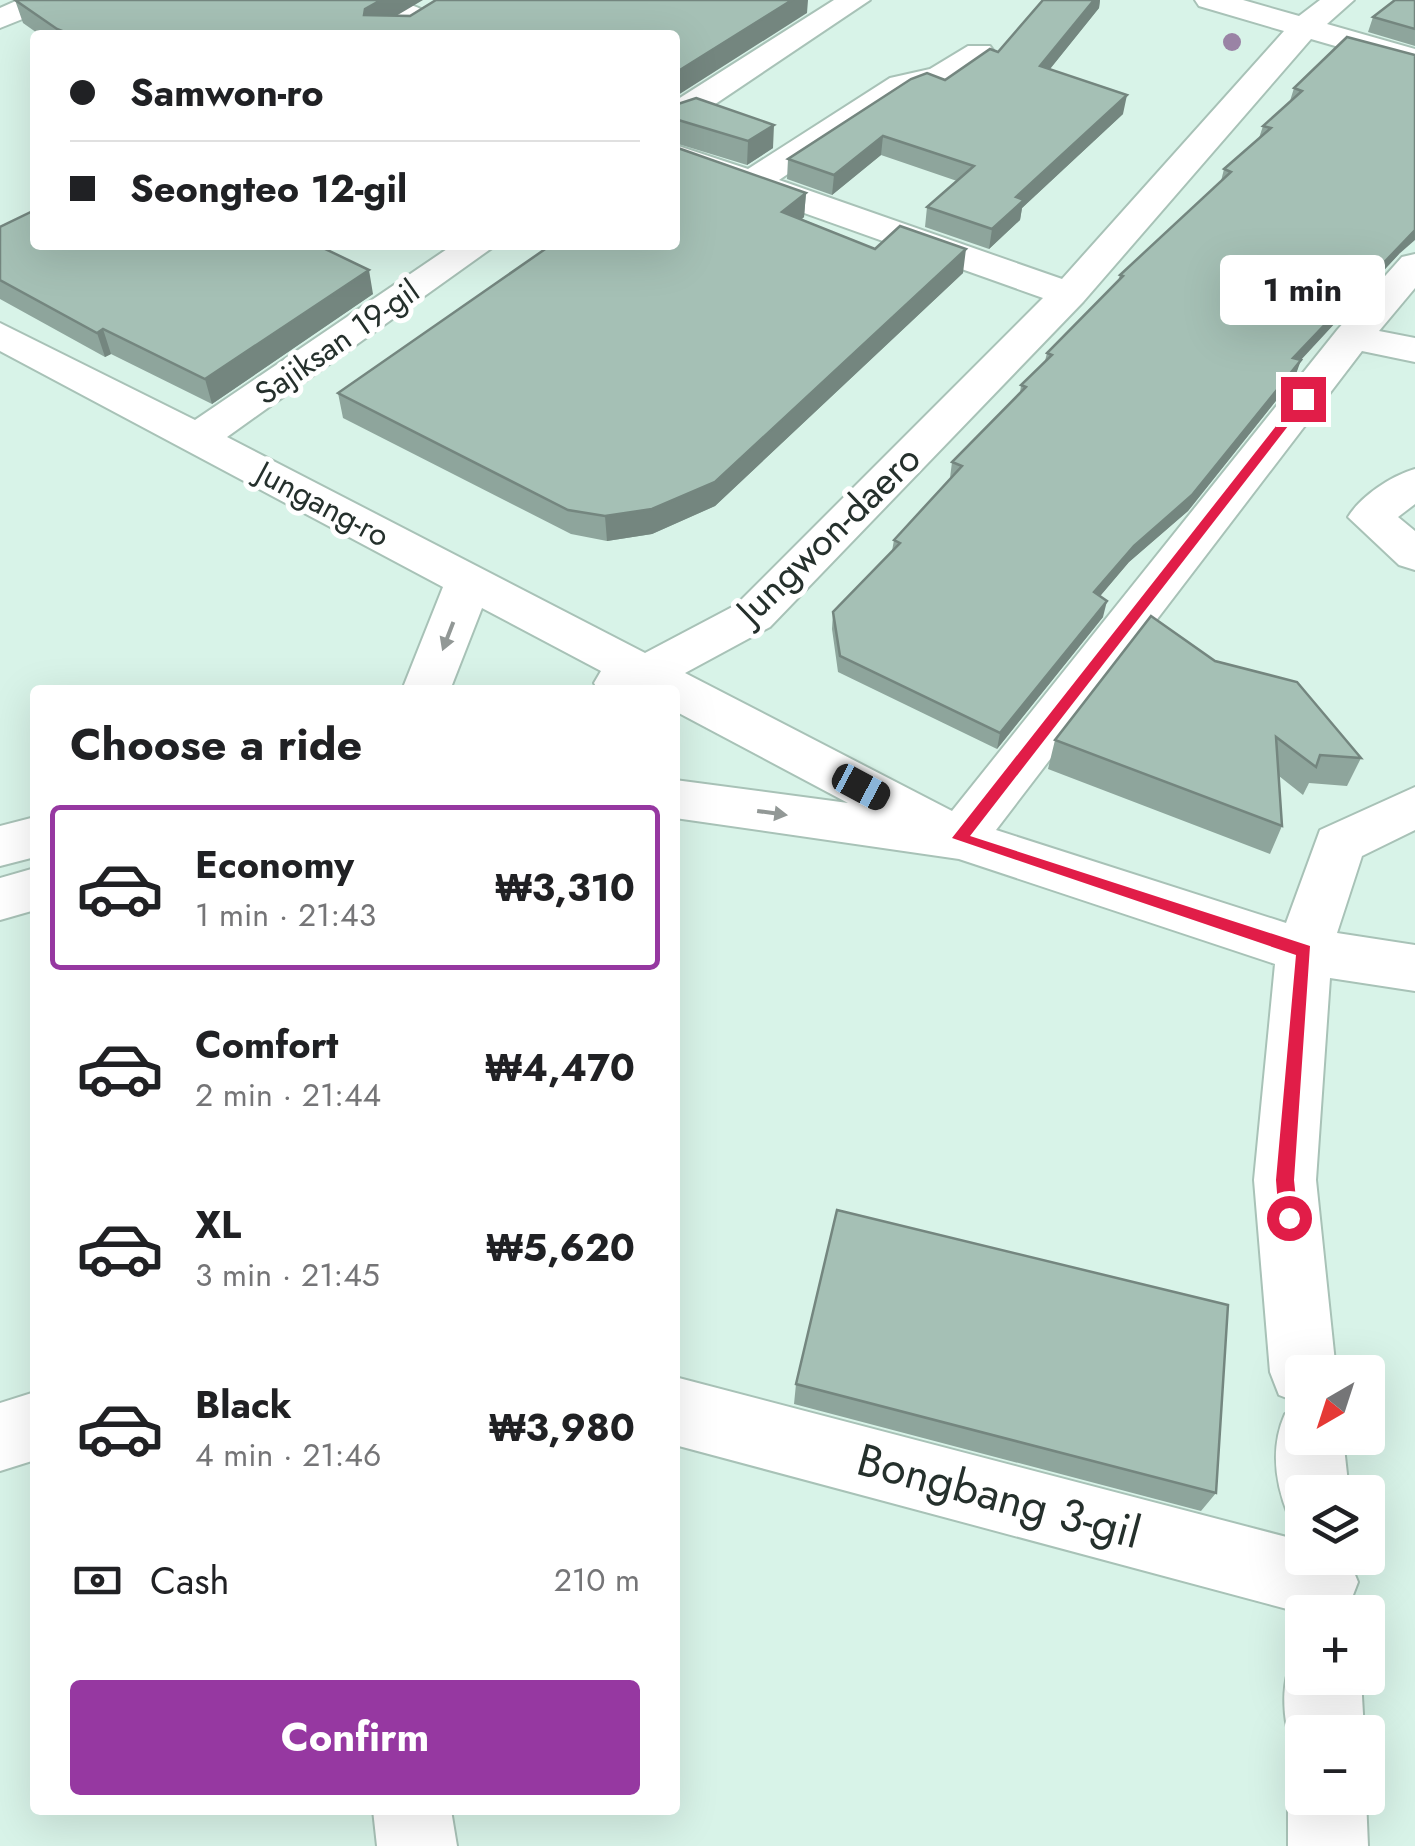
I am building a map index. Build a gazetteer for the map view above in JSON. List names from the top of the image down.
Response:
{
  "streets": {
    "street": [
      "Sajiksan 19-gil",
      "Jungang-ro",
      "Jungwon-daero",
      "Bongbang 3-gil"
    ]
  },
  "crossings": [
    ["Sajiksan 19-gil", "Jungang-ro"],
    ["Jungang-ro", "Jungwon-daero"]
  ],
  "north": "bottom left",
  "page": {
    "banner": ["Samwon-ro", "Seongteo 12-gil"],
    "bubble": "1 min",
    "heading": "Choose a ride",
    "list": [
      {
        "name": "Economy",
        "note": "1 min · 21:43",
        "value": "₩3,310"
      },
      {
        "name": "Comfort",
        "note": "2 min · 21:44",
        "value": "₩4,470"
      },
      {
        "name": "XL",
        "note": "3 min · 21:45",
        "value": "₩5,620"
      },
      {
        "name": "Black",
        "note": "4 min · 21:46",
        "value": "₩3,980"
      }
    ],
    "map_buttons": ["+", "−"],
    "pay": ["Cash", "210 m"],
    "buttons": "Confirm"
  }
}
